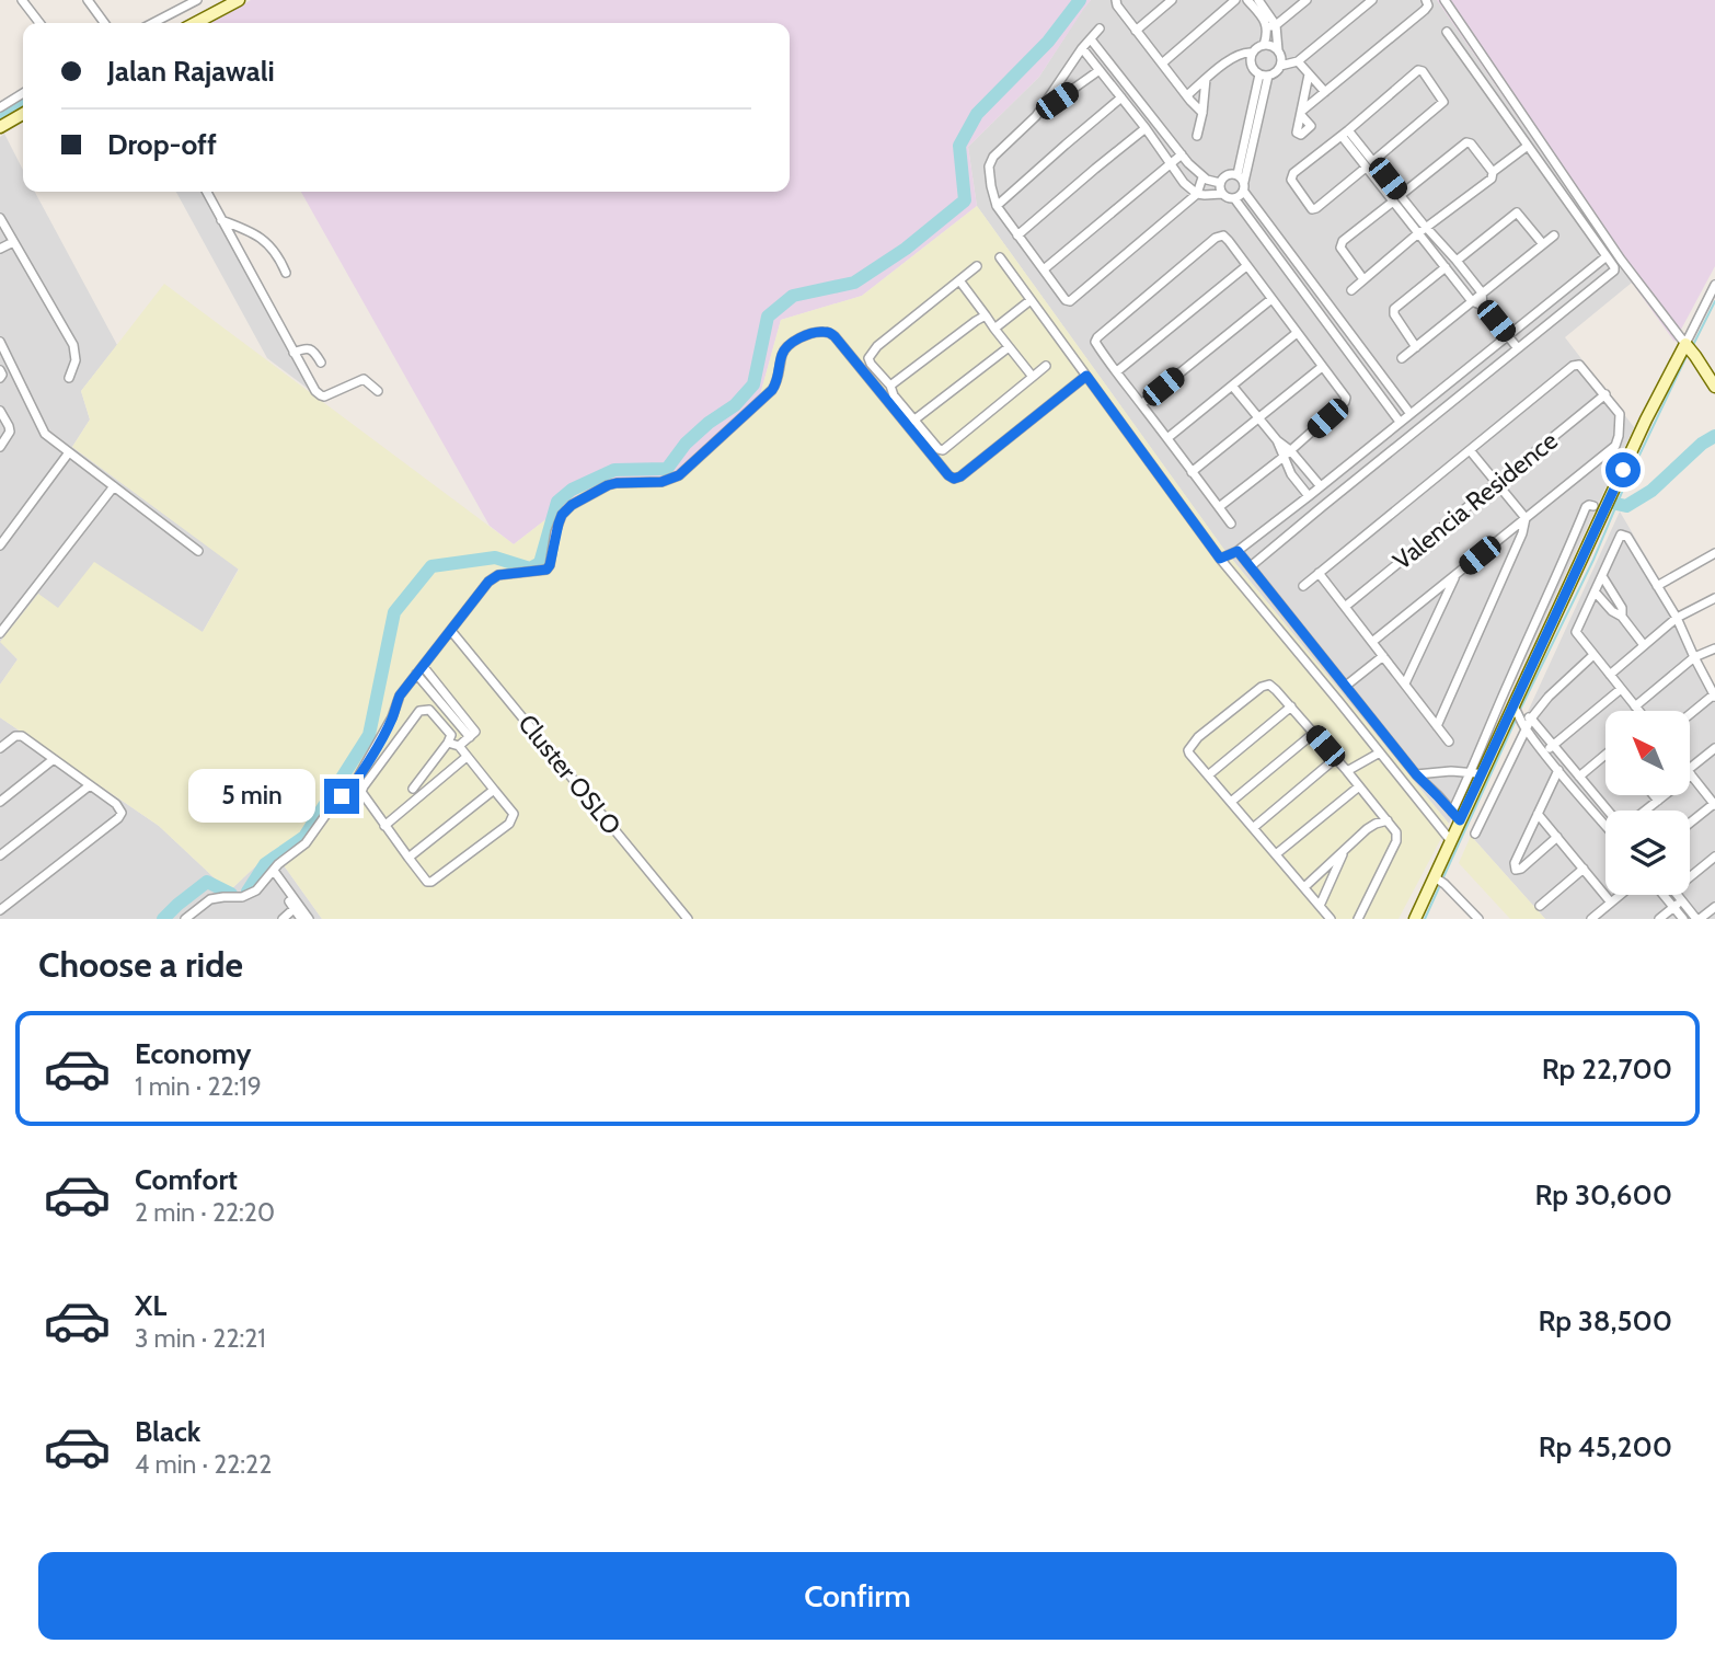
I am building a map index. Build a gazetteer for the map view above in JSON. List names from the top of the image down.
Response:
{
  "streets": {
    "street": ["Valencia Residence", "Cluster OSLO"]
  },
  "north": "top left",
  "page": {
    "banner": ["Jalan Rajawali", "Drop-off"],
    "bubble": "5 min",
    "heading": "Choose a ride",
    "list": [
      {
        "name": "Economy",
        "note": "1 min · 22:19",
        "value": "Rp 22,700"
      },
      {
        "name": "Comfort",
        "note": "2 min · 22:20",
        "value": "Rp 30,600"
      },
      {
        "name": "XL",
        "note": "3 min · 22:21",
        "value": "Rp 38,500"
      },
      {
        "name": "Black",
        "note": "4 min · 22:22",
        "value": "Rp 45,200"
      }
    ],
    "buttons": "Confirm"
  }
}
